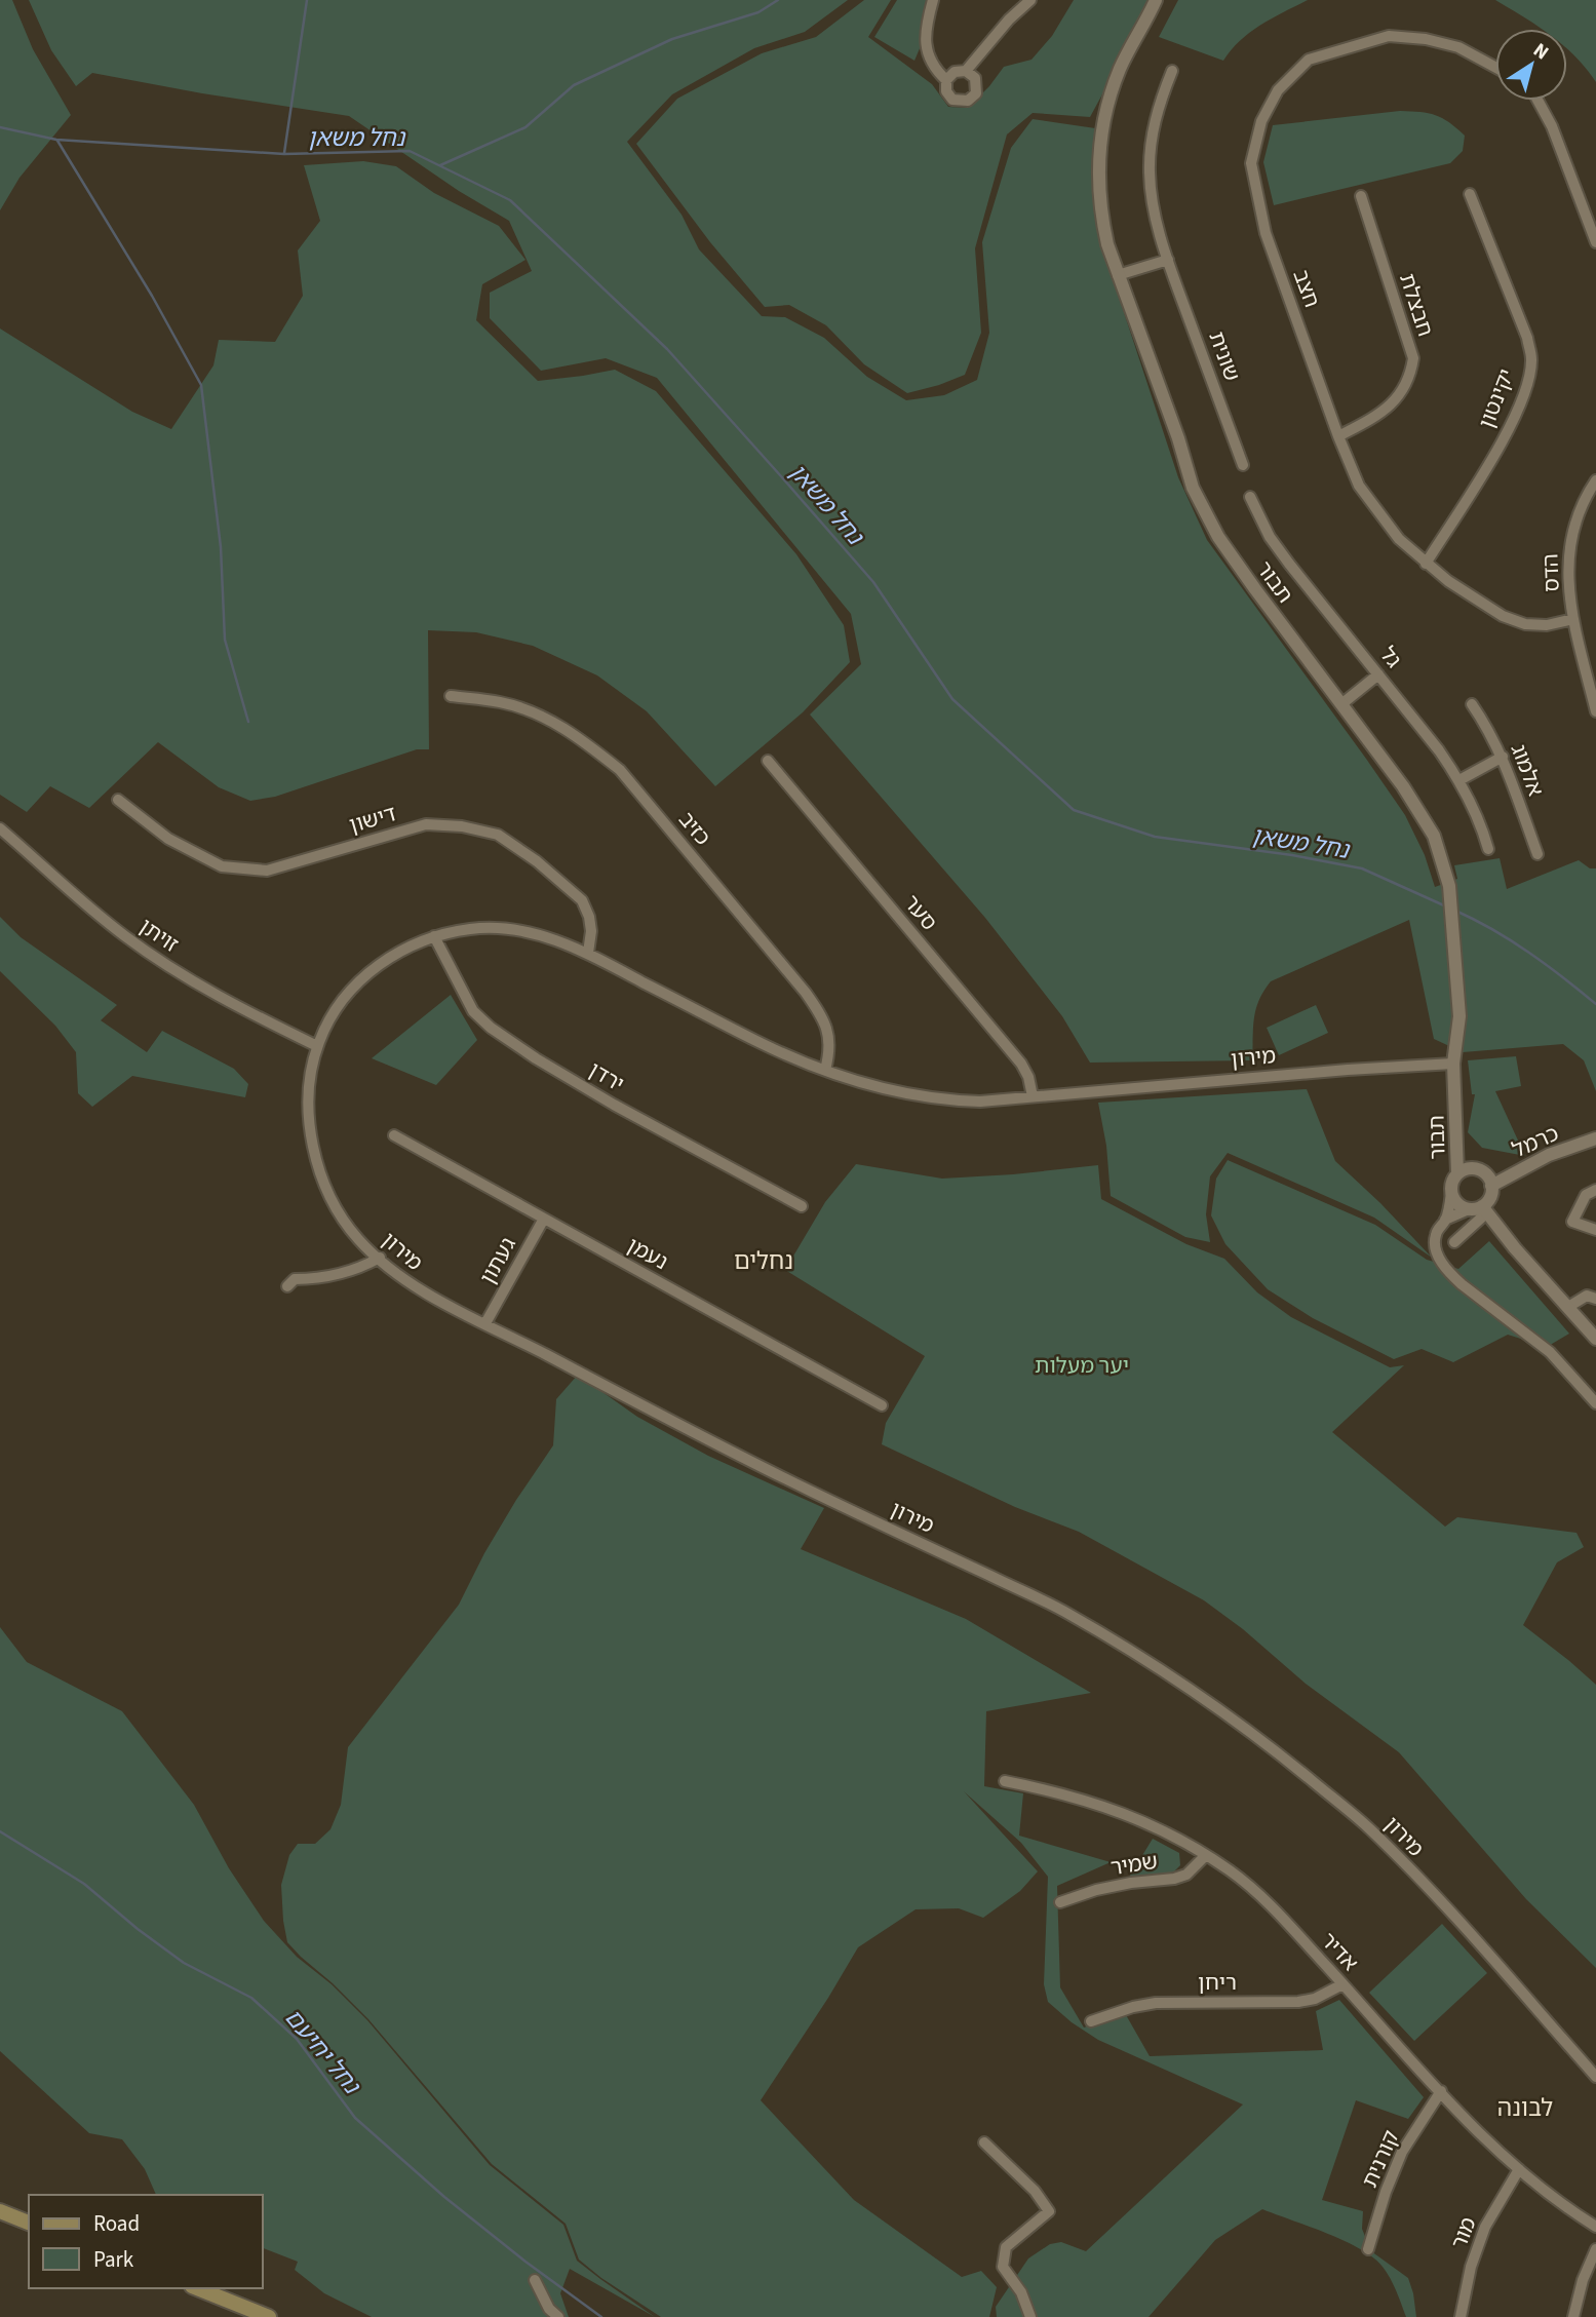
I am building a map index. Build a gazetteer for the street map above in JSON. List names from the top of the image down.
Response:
{
  "streets": {
    "street": [
      "חצב",
      "חבצלת",
      "שונית",
      "יקינטון",
      "הדס",
      "תבור",
      "גל",
      "אלמוג",
      "דישון",
      "כזיב",
      "סער",
      "זויתן",
      "מירון",
      "ירדן",
      "כרמל",
      "נעמן",
      "געתון",
      "שמיר",
      "אדיר",
      "ריחן",
      "קורנית",
      "מור"
    ]
  },
  "crossings": [
    ["חצב", "חבצלת"],
    ["חצב", "יקינטון"],
    ["חצב", "הדס"],
    ["תבור", "מירון"],
    ["תבור", "כרמל"],
    ["דישון", "מירון"],
    ["כזיב", "מירון"],
    ["סער", "מירון"],
    ["זויתן", "מירון"],
    ["מירון", "ירדן"],
    ["מירון", "געתון"],
    ["נעמן", "געתון"],
    ["שמיר", "אדיר"],
    ["אדיר", "ריחן"],
    ["אדיר", "קורנית"],
    ["אדיר", "מור"]
  ],
  "districts": ["נחלים", "לבונה"],
  "water": ["נחל משאן", "נחל יחיעם"],
  "parks": ["יער מעלות"],
  "legend": ["Road", "Park"],
  "north": "top right"
}
